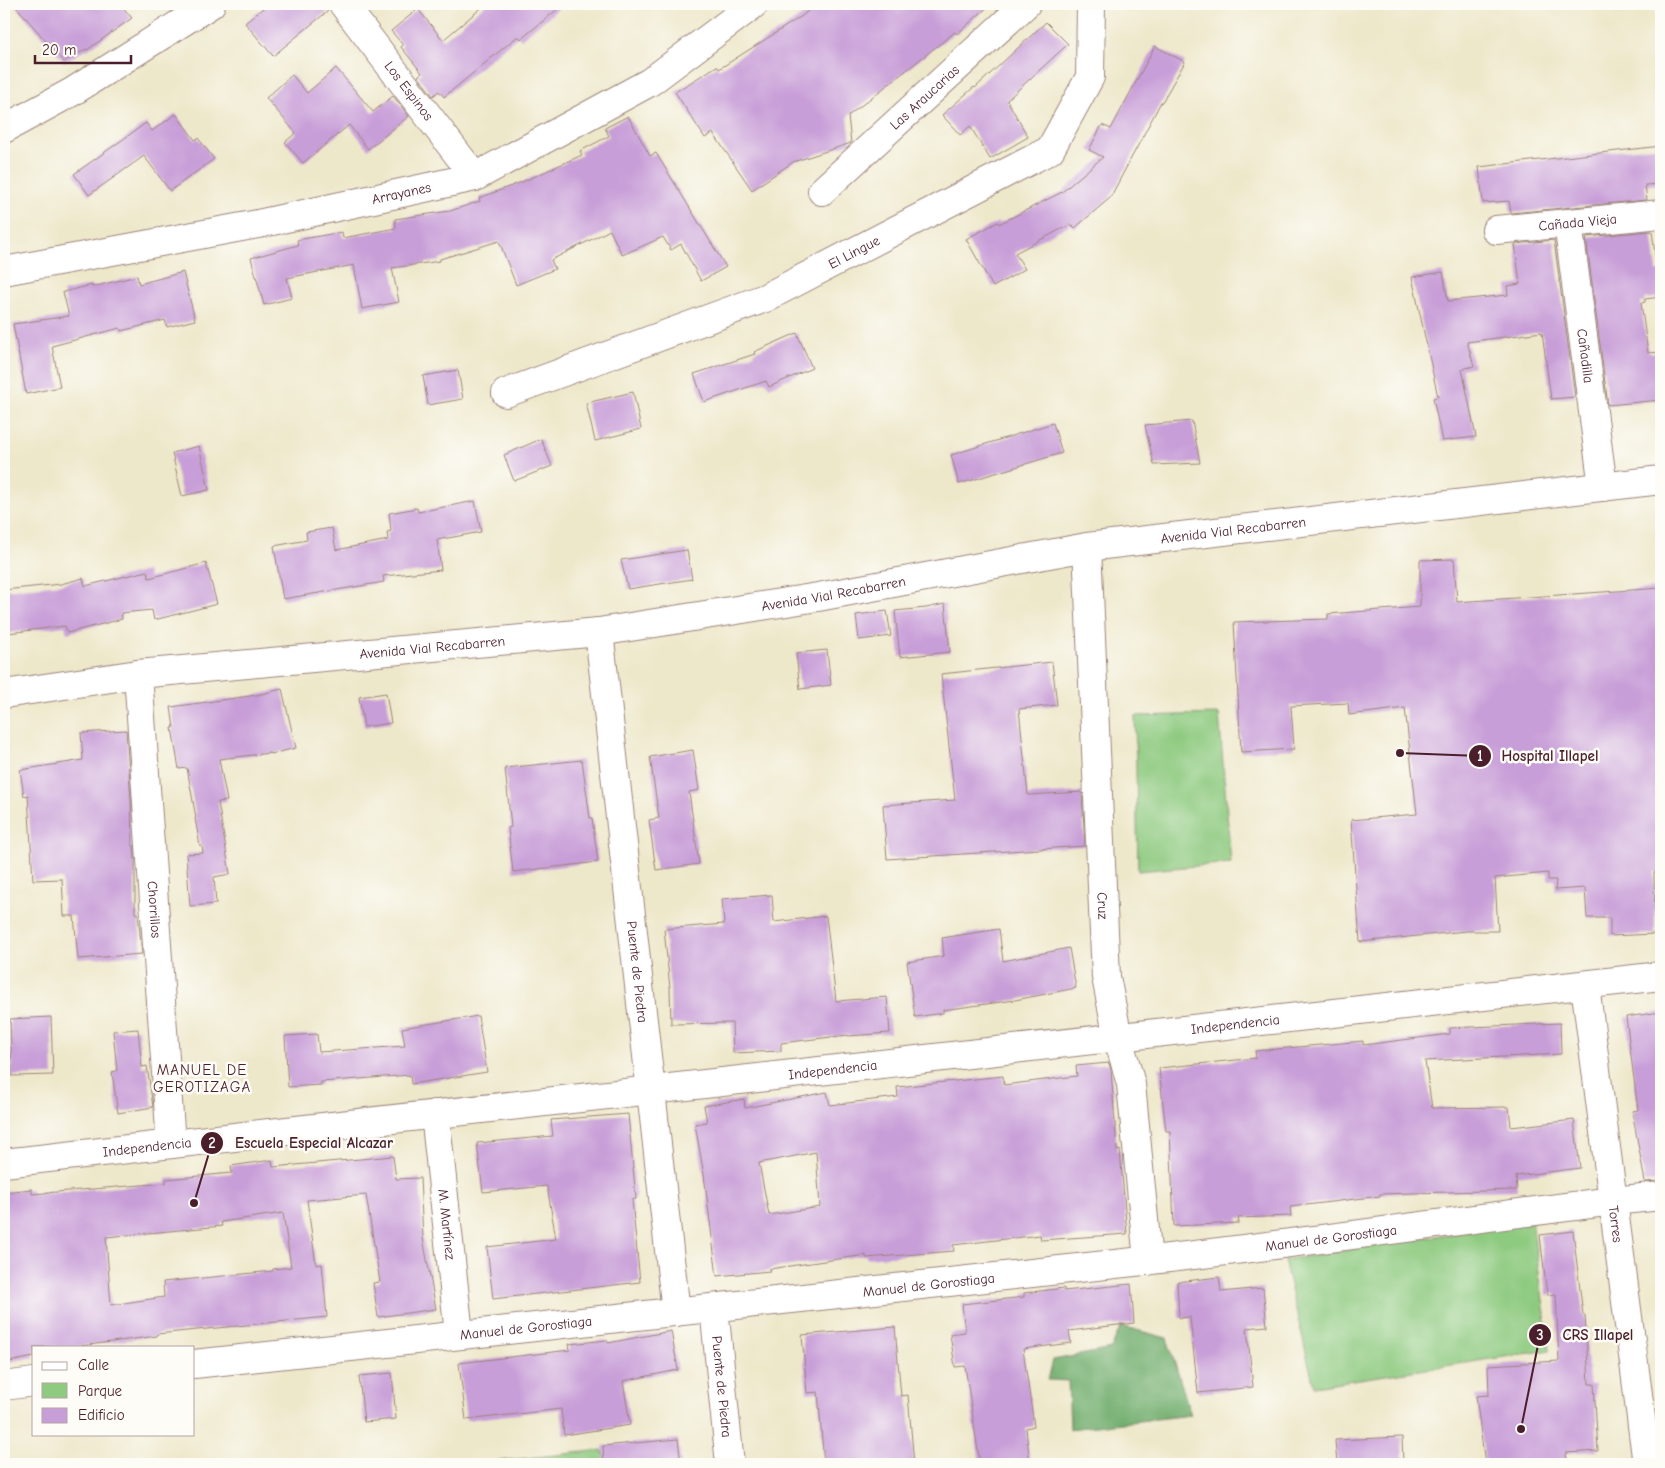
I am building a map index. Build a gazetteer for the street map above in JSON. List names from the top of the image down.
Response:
{
  "streets": {
    "street": [
      "Los Espinos",
      "Las Araucarias",
      "Arrayanes",
      "Cañada Vieja",
      "El Lingue",
      "Cañadilla",
      "Avenida Vial Recabarren",
      "Cruz",
      "Chorrillos",
      "Puente de Piedra",
      "Independencia",
      "M. Martínez",
      "Torres",
      "Manuel de Gorostiaga"
    ]
  },
  "crossings": [
    ["Los Espinos", "Arrayanes"],
    ["Cañada Vieja", "Cañadilla"],
    ["Cañadilla", "Avenida Vial Recabarren"],
    ["Avenida Vial Recabarren", "Cruz"],
    ["Avenida Vial Recabarren", "Chorrillos"],
    ["Avenida Vial Recabarren", "Puente de Piedra"],
    ["Cruz", "Independencia"],
    ["Cruz", "Manuel de Gorostiaga"],
    ["Chorrillos", "Independencia"],
    ["Puente de Piedra", "Independencia"],
    ["Puente de Piedra", "Manuel de Gorostiaga"],
    ["Independencia", "M. Martínez"],
    ["Independencia", "Torres"],
    ["M. Martínez", "Manuel de Gorostiaga"],
    ["Torres", "Manuel de Gorostiaga"]
  ],
  "districts": ["MANUEL DE GEROTIZAGA"],
  "places": ["Hospital Illapel", "Escuela Especial Alcazar", "CRS Illapel"],
  "legend": ["Calle", "Parque", "Edificio"],
  "scale_bar": "20 m"
}
